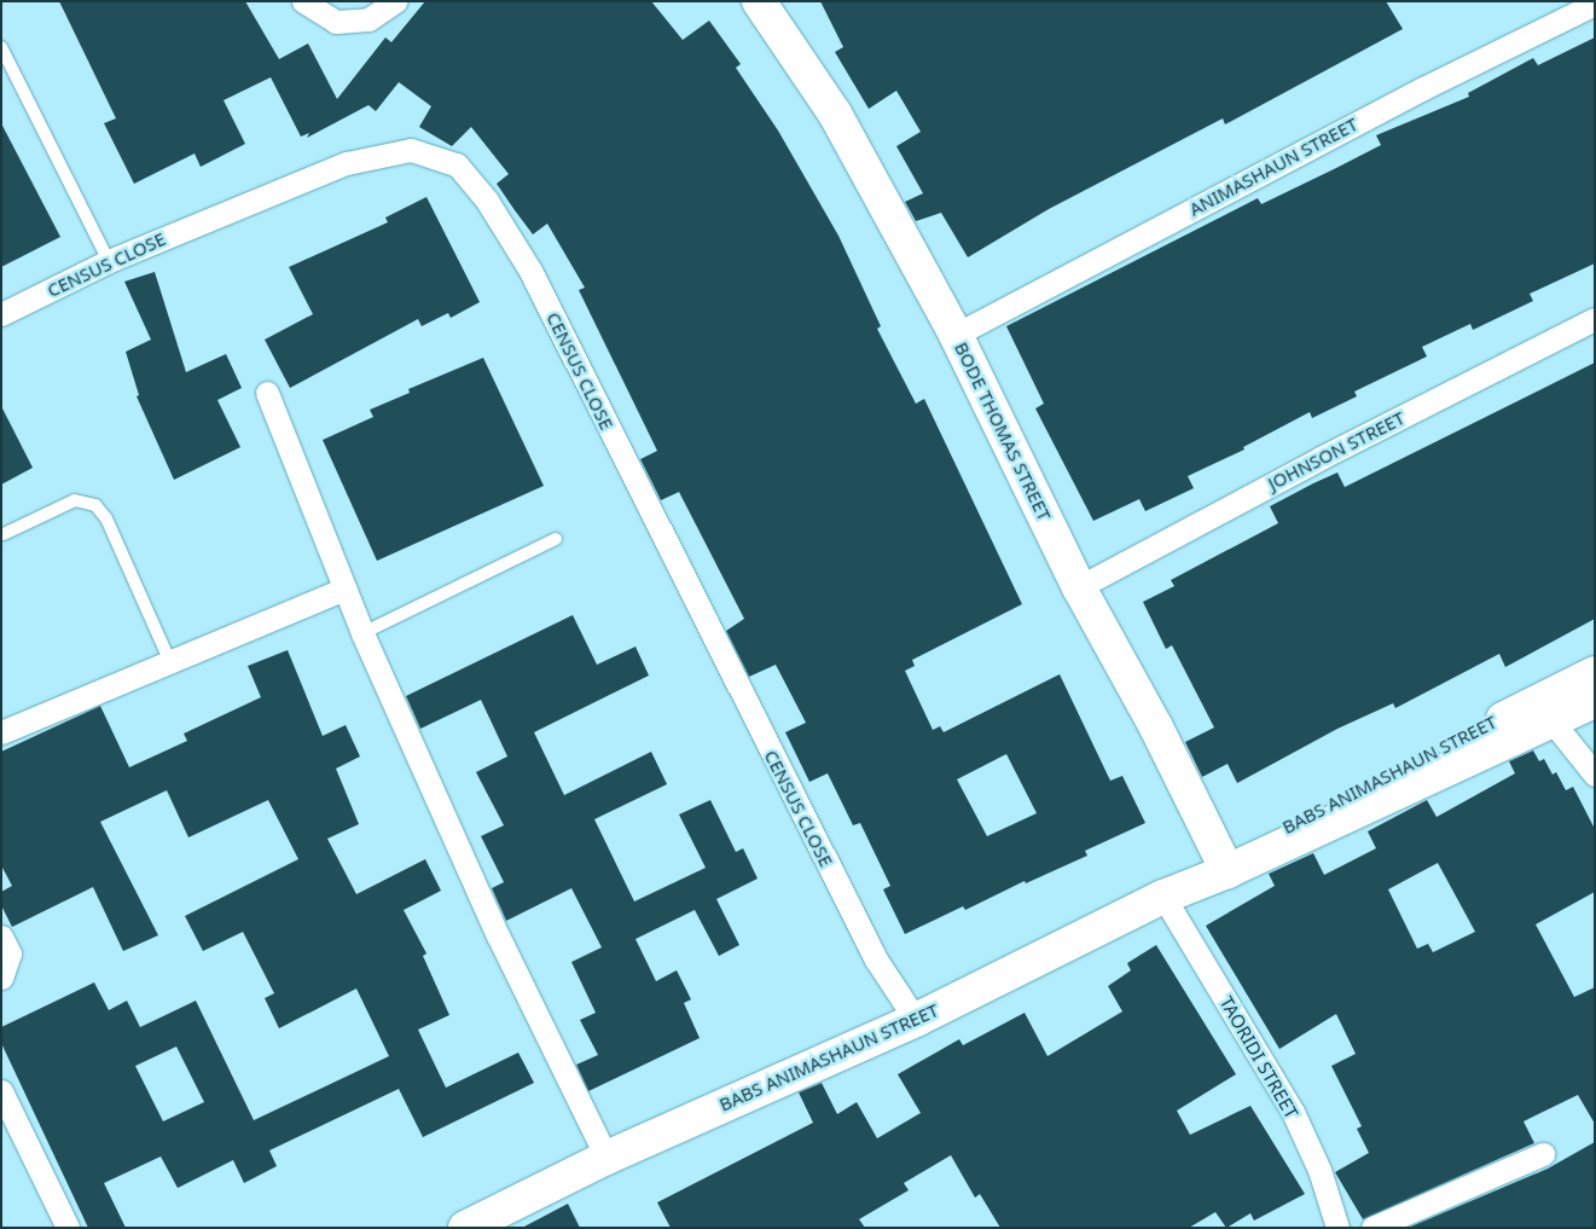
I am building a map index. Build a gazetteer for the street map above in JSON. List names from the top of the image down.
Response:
{
  "streets": {
    "main road": ["BODE THOMAS STREET", "BABS ANIMASHAUN STREET"],
    "street": [
      "ANIMASHAUN STREET",
      "CENSUS CLOSE",
      "JOHNSON STREET",
      "TAORIDI STREET"
    ]
  },
  "crossings": [
    ["ANIMASHAUN STREET", "BODE THOMAS STREET"],
    ["CENSUS CLOSE", "BABS ANIMASHAUN STREET"],
    ["BODE THOMAS STREET", "JOHNSON STREET"],
    ["BODE THOMAS STREET", "BABS ANIMASHAUN STREET"],
    ["BABS ANIMASHAUN STREET", "TAORIDI STREET"]
  ]
}
